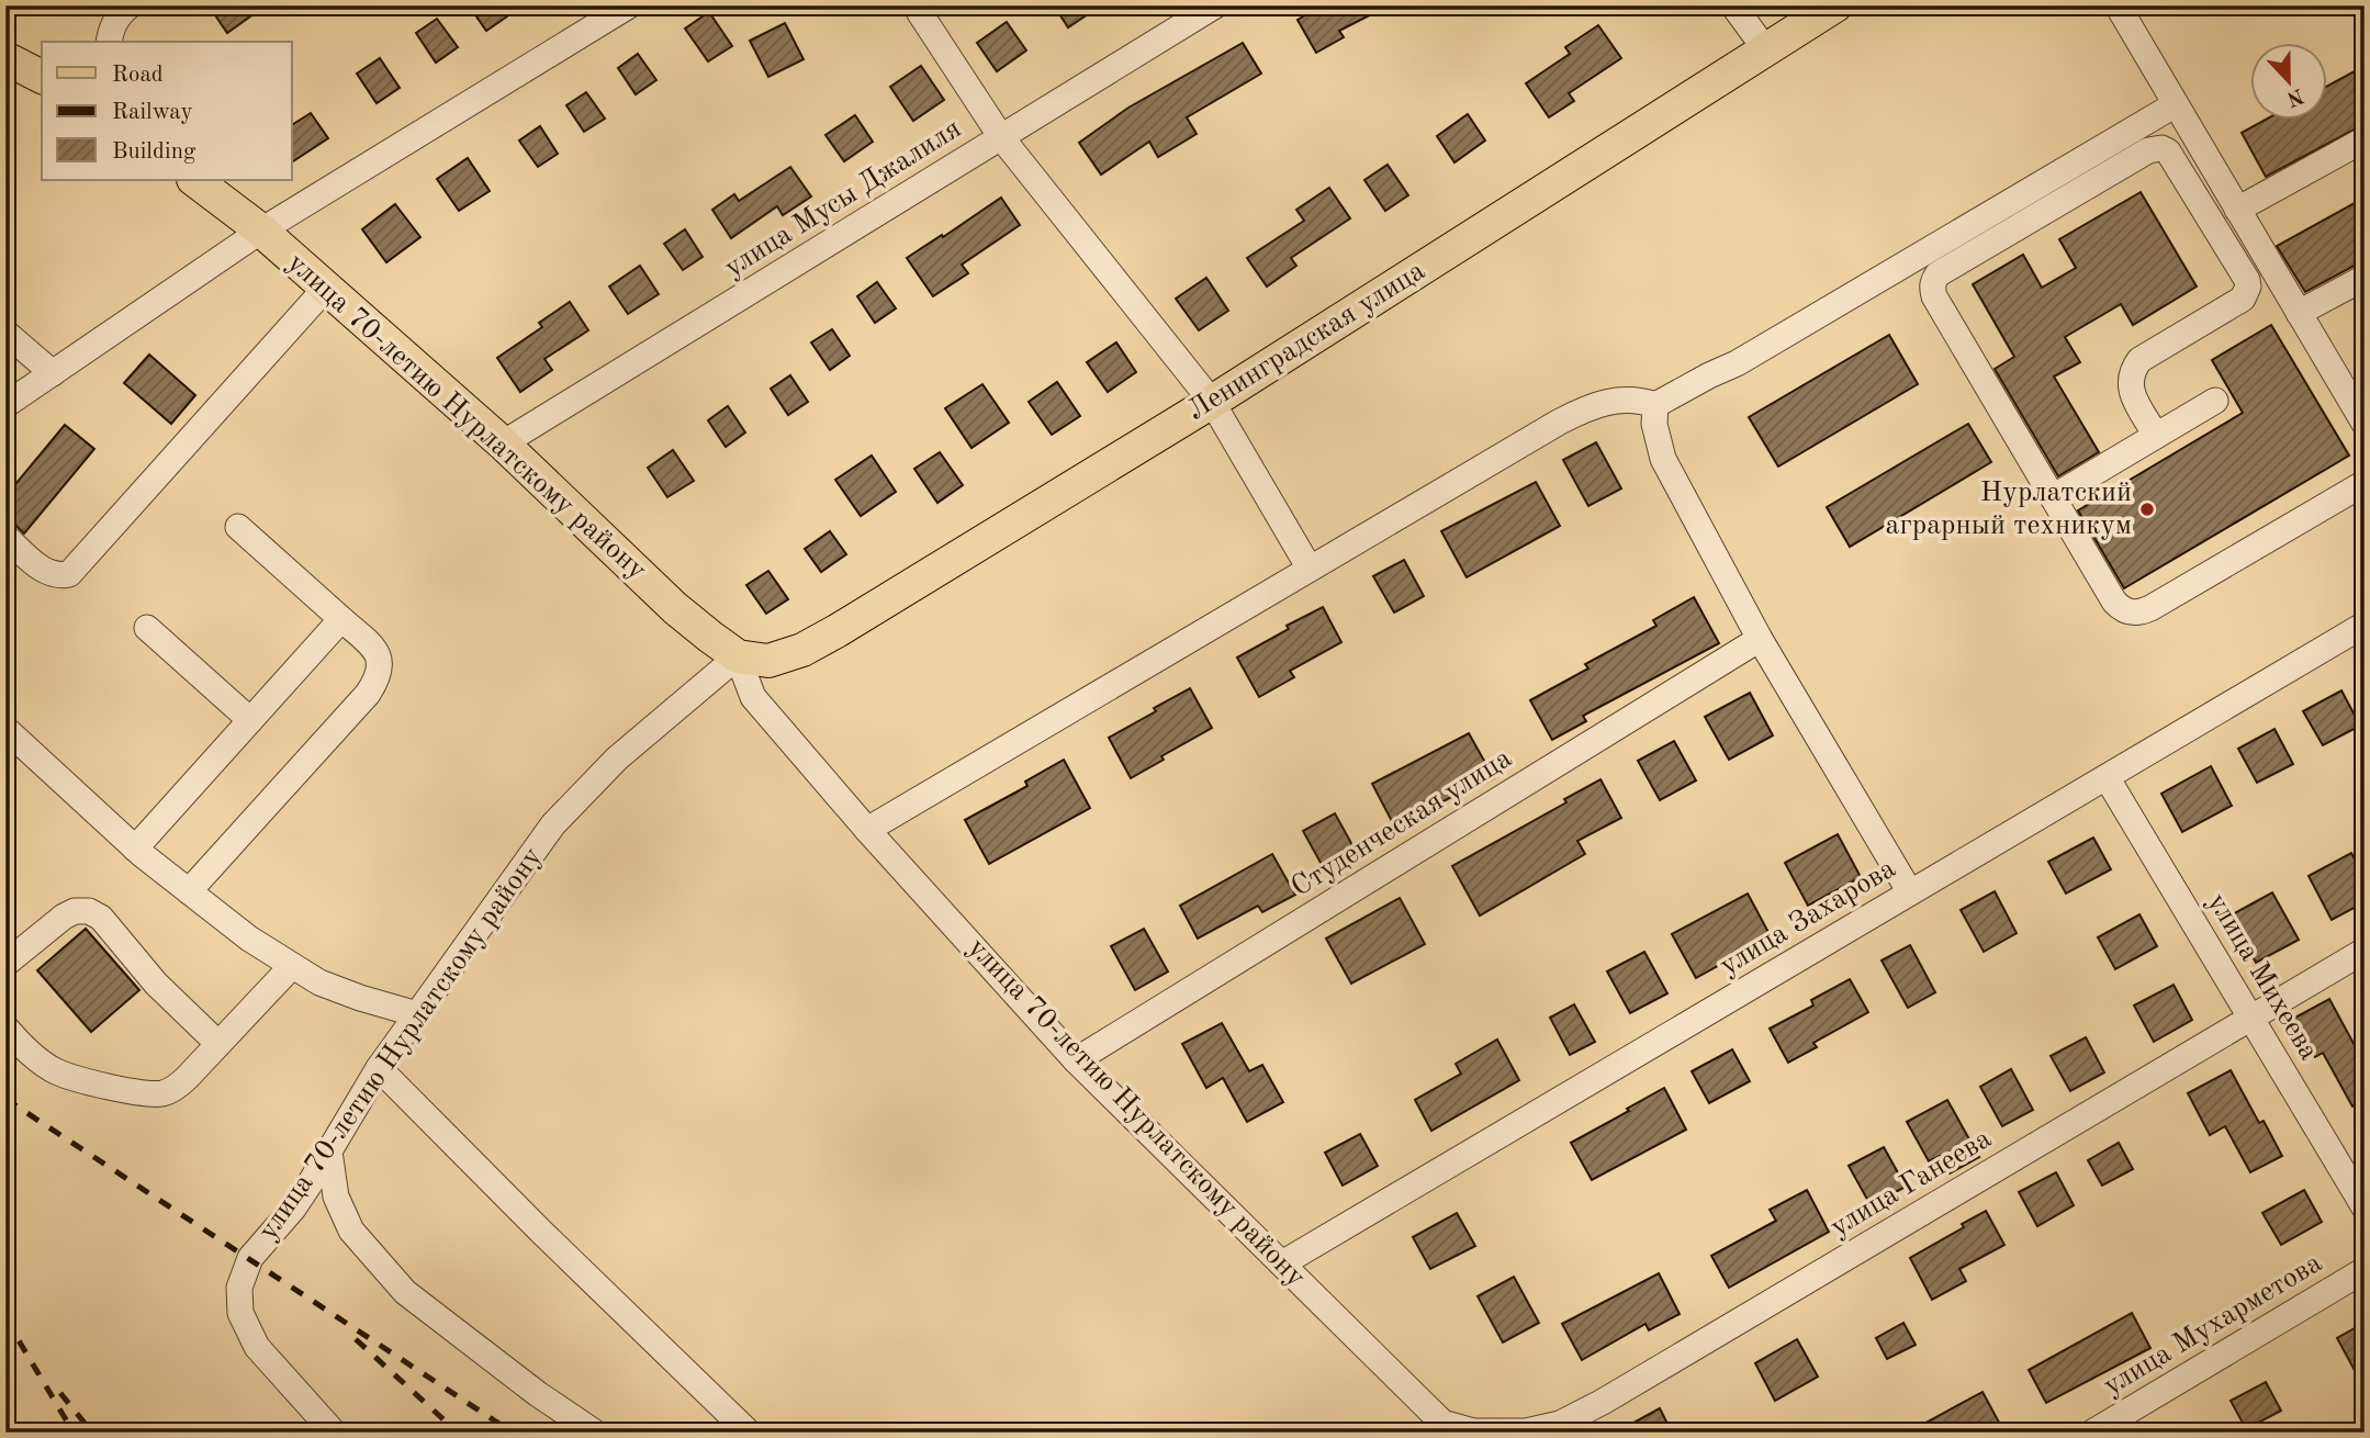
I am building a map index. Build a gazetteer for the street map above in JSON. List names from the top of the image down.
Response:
{
  "streets": {
    "main road": ["Ленинградская улица", "улица 70-летию Нурлатскому району"],
    "street": [
      "улица Мусы Джалиля",
      "Студенческая улица",
      "улица Захарова",
      "улица Михеева",
      "улица Ганеева",
      "улица Мухарметова"
    ]
  },
  "crossings": [
    ["улица Мусы Джалиля", "улица 70-летию Нурлатскому району"],
    ["Ленинградская улица", "улица 70-летию Нурлатскому району"],
    ["улица 70-летию Нурлатскому району", "Студенческая улица"],
    ["улица 70-летию Нурлатскому району", "улица Захарова"],
    ["улица 70-летию Нурлатскому району", "улица Ганеева"],
    ["улица Захарова", "улица Михеева"],
    ["улица Михеева", "улица Ганеева"]
  ],
  "places": ["Нурлатский аграрный техникум"],
  "legend": ["Road", "Railway", "Building"],
  "north": "bottom"
}
